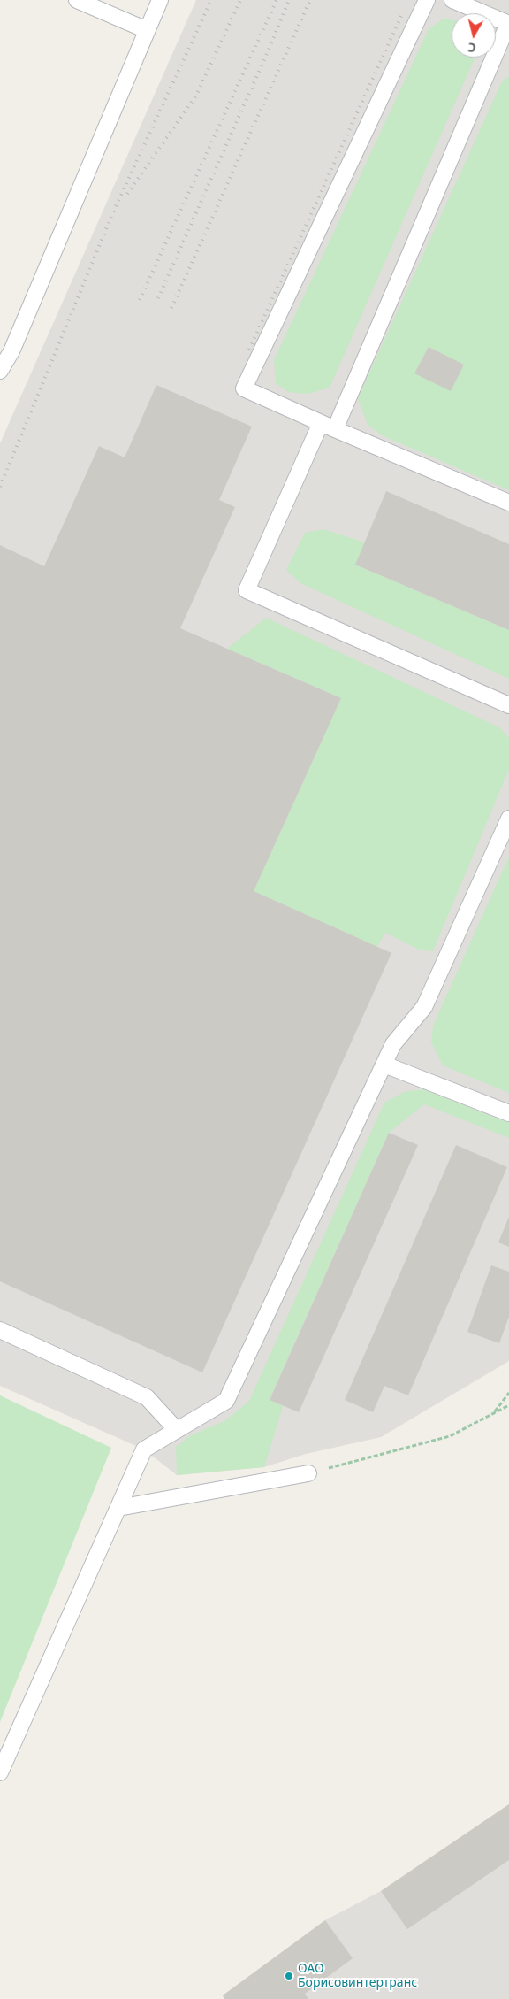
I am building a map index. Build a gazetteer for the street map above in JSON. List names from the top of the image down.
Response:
{
  "places": ["ОАО Борисовинтертранс"],
  "north": "bottom"
}
